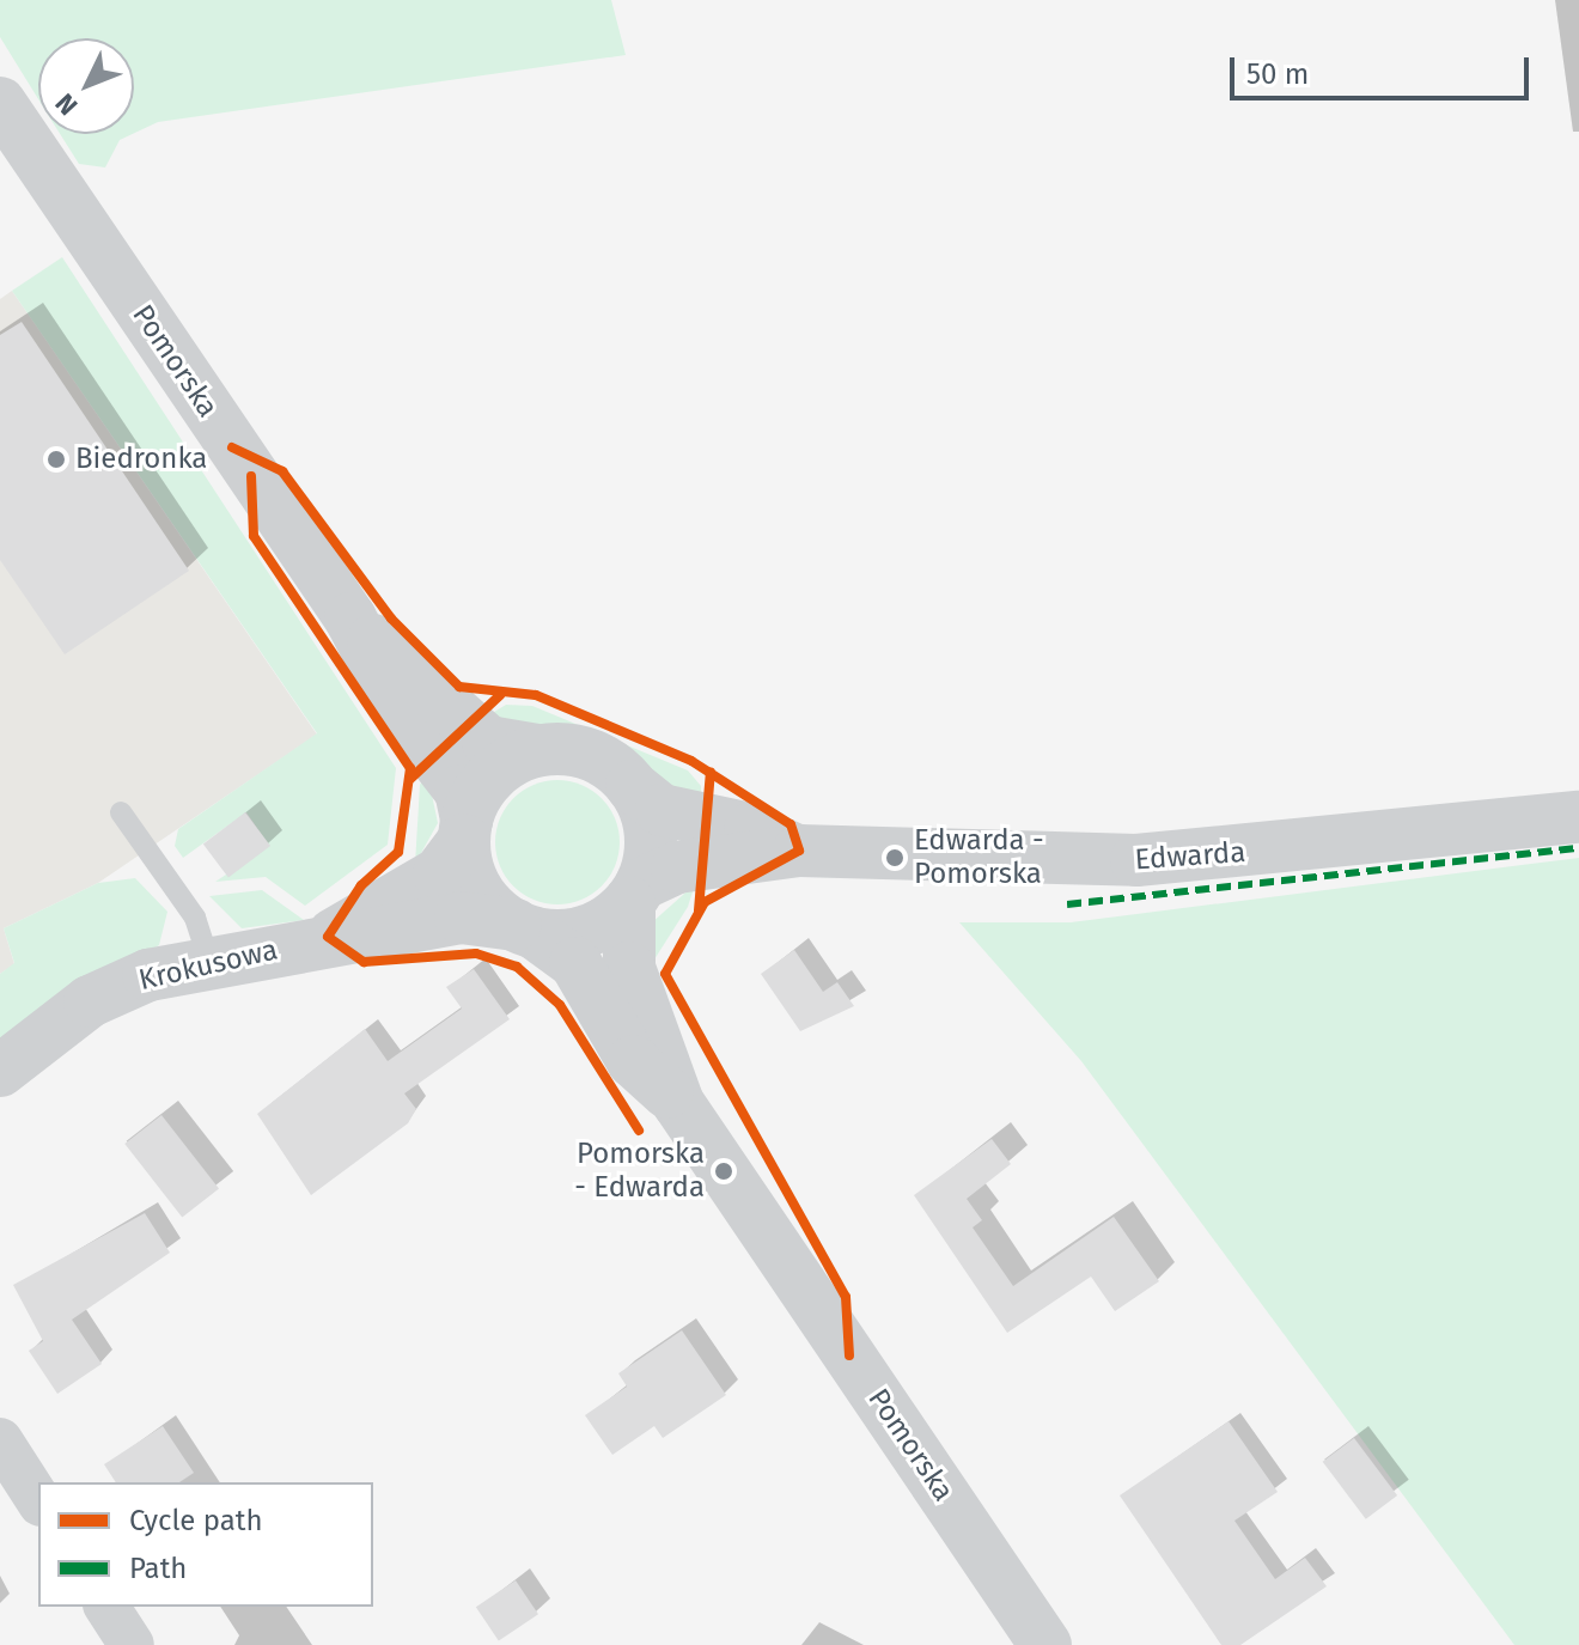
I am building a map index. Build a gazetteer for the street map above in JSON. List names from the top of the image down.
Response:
{
  "streets": {
    "street": ["Pomorska", "Edwarda", "Krokusowa"]
  },
  "crossings": [
    ["Pomorska", "Edwarda"],
    ["Pomorska", "Krokusowa"],
    ["Edwarda", "Krokusowa"]
  ],
  "places": ["Biedronka", "Edwarda - Pomorska", "Pomorska - Edwarda"],
  "legend": ["Cycle path", "Path"],
  "scale_bar": "50 m",
  "north": "bottom left"
}
